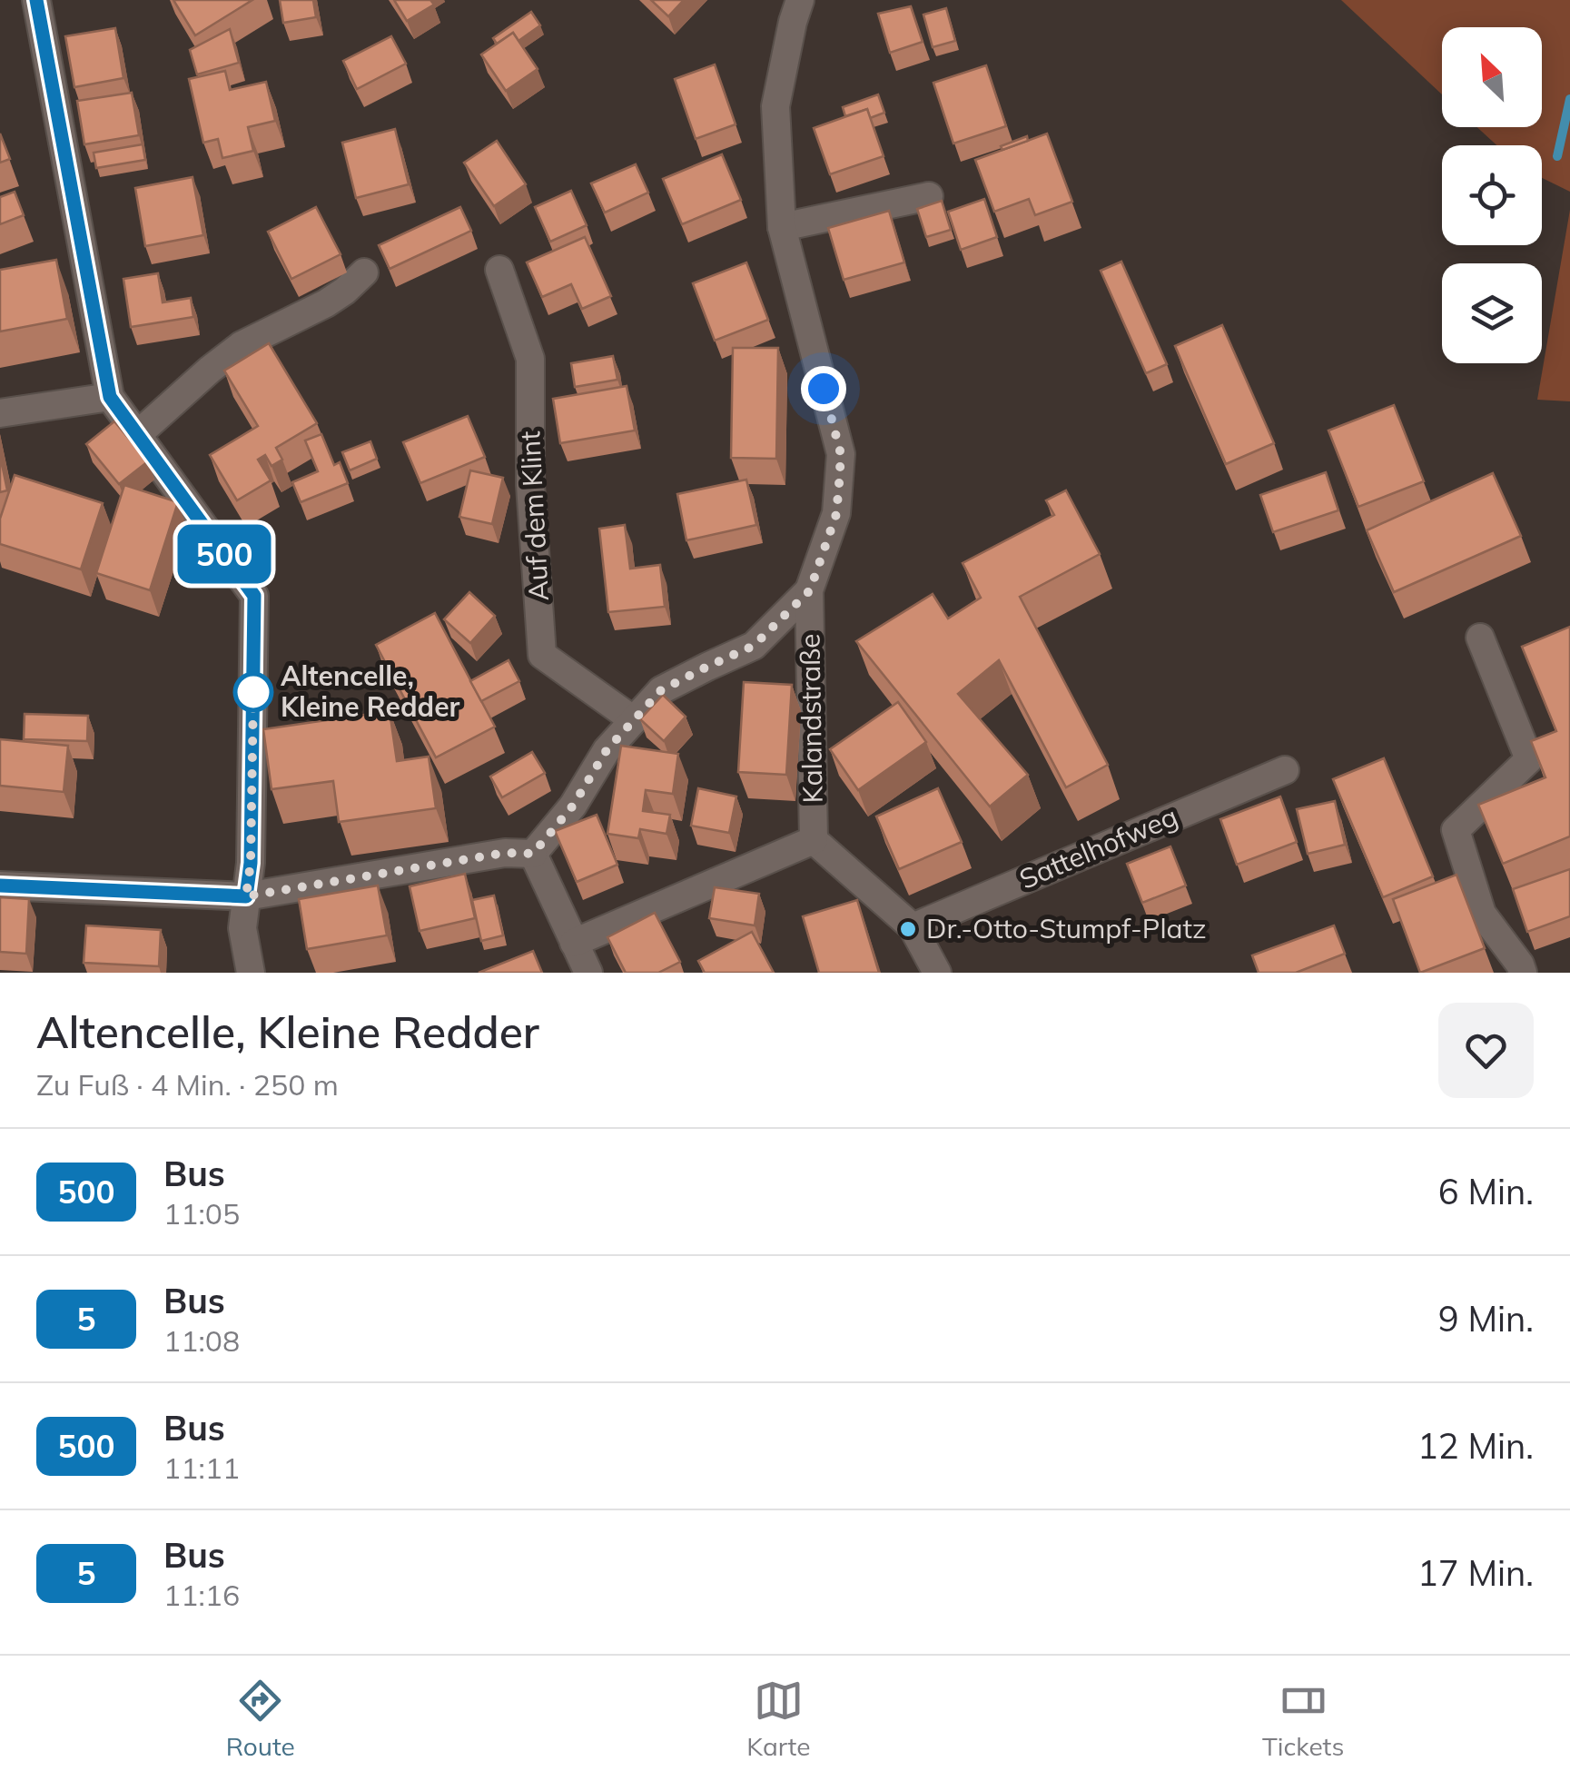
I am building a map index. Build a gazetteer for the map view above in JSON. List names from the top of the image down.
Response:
{
  "streets": {
    "street": ["Auf dem Klint", "Kalandstraße", "Sattelhofweg"]
  },
  "crossings": [
    ["Kalandstraße", "Sattelhofweg"]
  ],
  "places": ["Altencelle, Kleine Redder", "Dr.-Otto-Stumpf-Platz"],
  "lines": ["bus line 500"],
  "north": "top left",
  "page": {
    "on_map": "500",
    "heading": ["Altencelle, Kleine Redder", "Zu Fuß · 4 Min. · 250 m"],
    "list": [
      {
        "mark": "500",
        "name": "Bus",
        "note": "11:05",
        "value": "6 Min."
      },
      {
        "mark": "5",
        "name": "Bus",
        "note": "11:08",
        "value": "9 Min."
      },
      {
        "mark": "500",
        "name": "Bus",
        "note": "11:11",
        "value": "12 Min."
      },
      {
        "mark": "5",
        "name": "Bus",
        "note": "11:16",
        "value": "17 Min."
      }
    ],
    "tabs": ["Route", "Karte", "Tickets"]
  }
}
